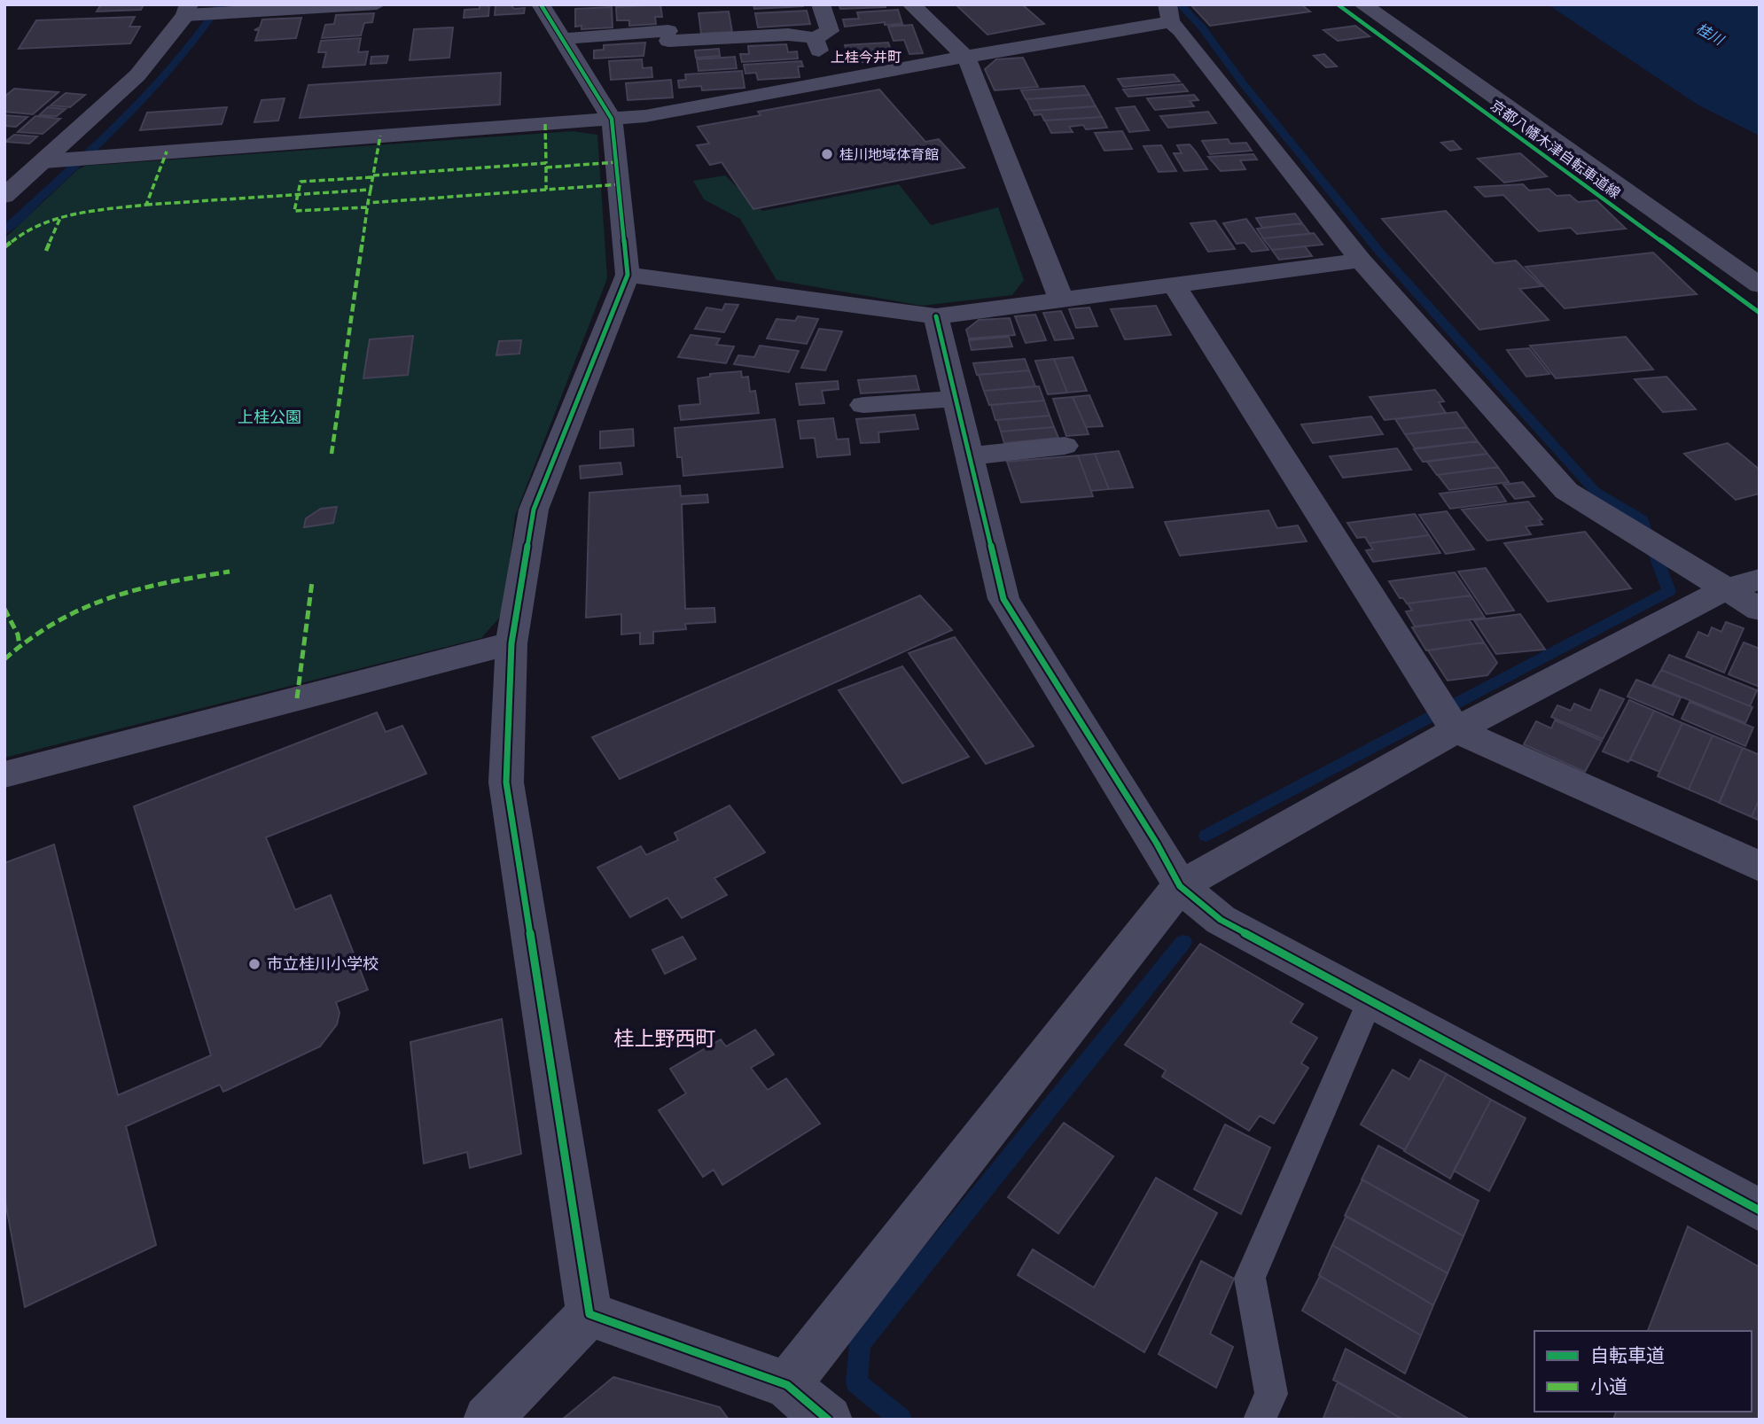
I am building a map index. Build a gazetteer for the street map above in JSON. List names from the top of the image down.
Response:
{
  "streets": {
    "cycle path": ["京都八幡木津自転車道線"]
  },
  "districts": ["上桂今井町", "桂上野西町"],
  "water": ["桂川"],
  "parks": ["上桂公園"],
  "places": ["桂川地域体育館", "市立桂川小学校"],
  "legend": ["自転車道", "小道"]
}
